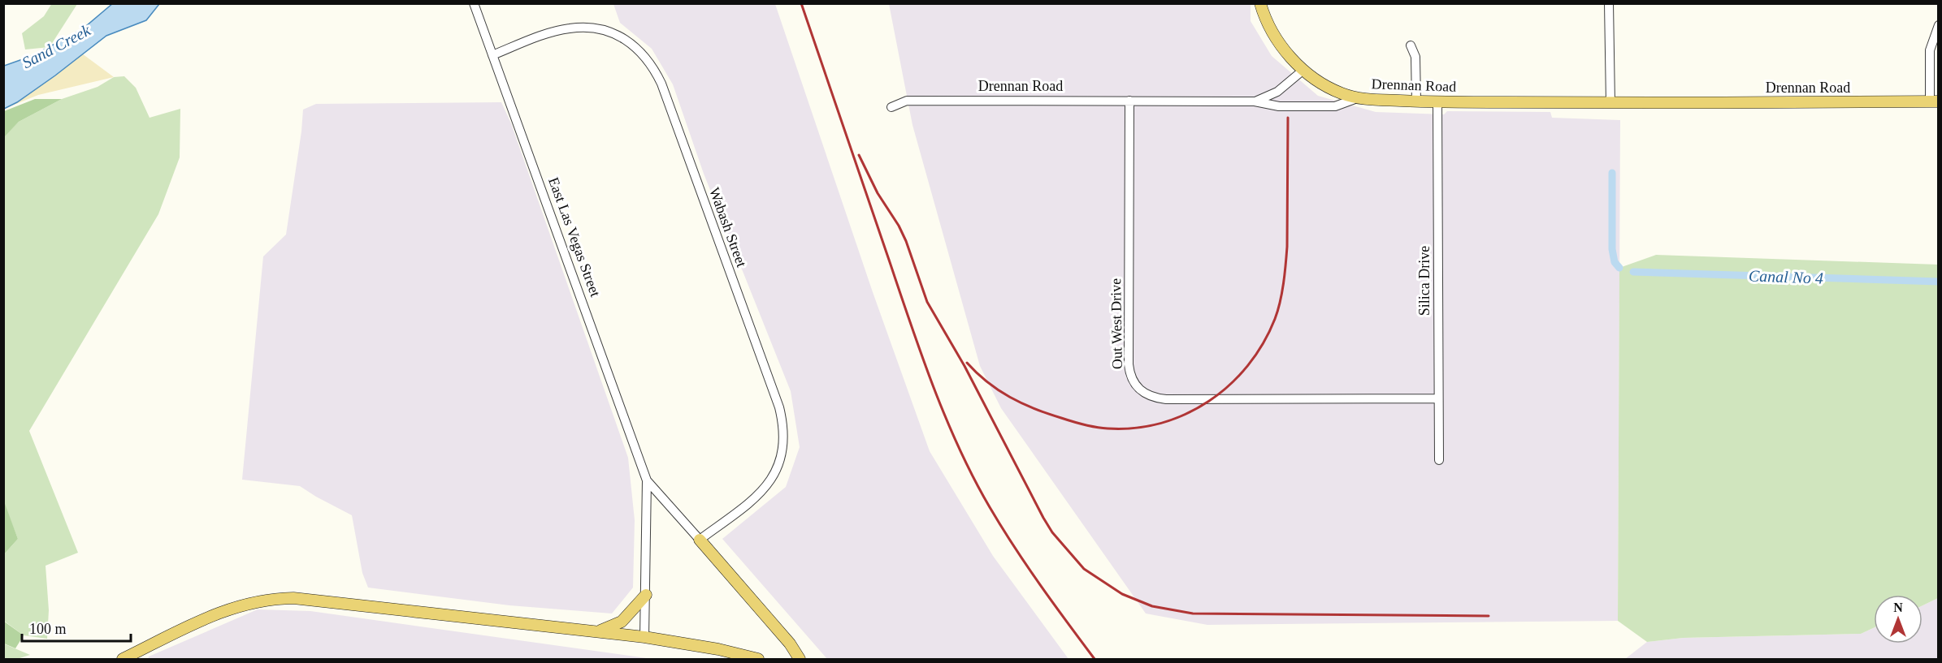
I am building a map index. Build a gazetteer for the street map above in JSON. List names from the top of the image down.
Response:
{
  "streets": {
    "main road": ["Drennan Road"],
    "street": [
      "Wabash Street",
      "East Las Vegas Street",
      "Silica Drive",
      "Out West Drive"
    ]
  },
  "crossings": [
    ["Drennan Road", "Silica Drive"],
    ["Drennan Road", "Out West Drive"],
    ["Wabash Street", "East Las Vegas Street"],
    ["Silica Drive", "Out West Drive"]
  ],
  "water": ["Sand Creek", "Canal No 4"],
  "scale_bar": "100 m",
  "north": "top"
}
